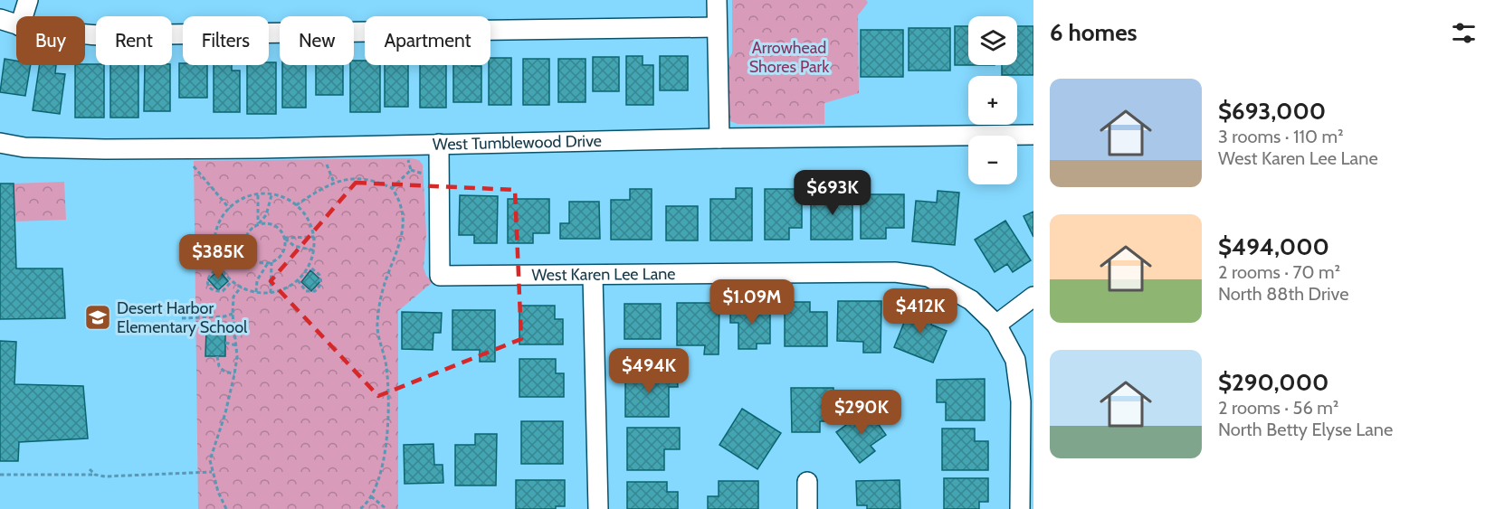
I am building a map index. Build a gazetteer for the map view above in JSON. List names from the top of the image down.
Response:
{
  "streets": {
    "street": ["West Tumblewood Drive", "West Karen Lee Lane"]
  },
  "crossings": [
    ["West Tumblewood Drive", "West Karen Lee Lane"]
  ],
  "parks": ["Arrowhead Shores Park"],
  "places": {
    "school or university": ["Desert Harbor Elementary School"]
  },
  "page": {
    "heading": "6 homes",
    "map_buttons": ["+", "−"],
    "chip": [
      "Buy",
      "Rent",
      "Filters",
      "New",
      "Apartment"
    ],
    "list": [
      {
        "name": "$693,000",
        "note": "3 rooms · 110 m² · West Karen Lee Lane"
      },
      {
        "name": "$494,000",
        "note": "2 rooms · 70 m² · North 88th Drive"
      },
      {
        "name": "$290,000",
        "note": "2 rooms · 56 m² · North Betty Elyse Lane"
      }
    ],
    "price": [
      "$693K",
      "$385K",
      "$1.09M",
      "$412K",
      "$494K",
      "$290K"
    ]
  }
}
